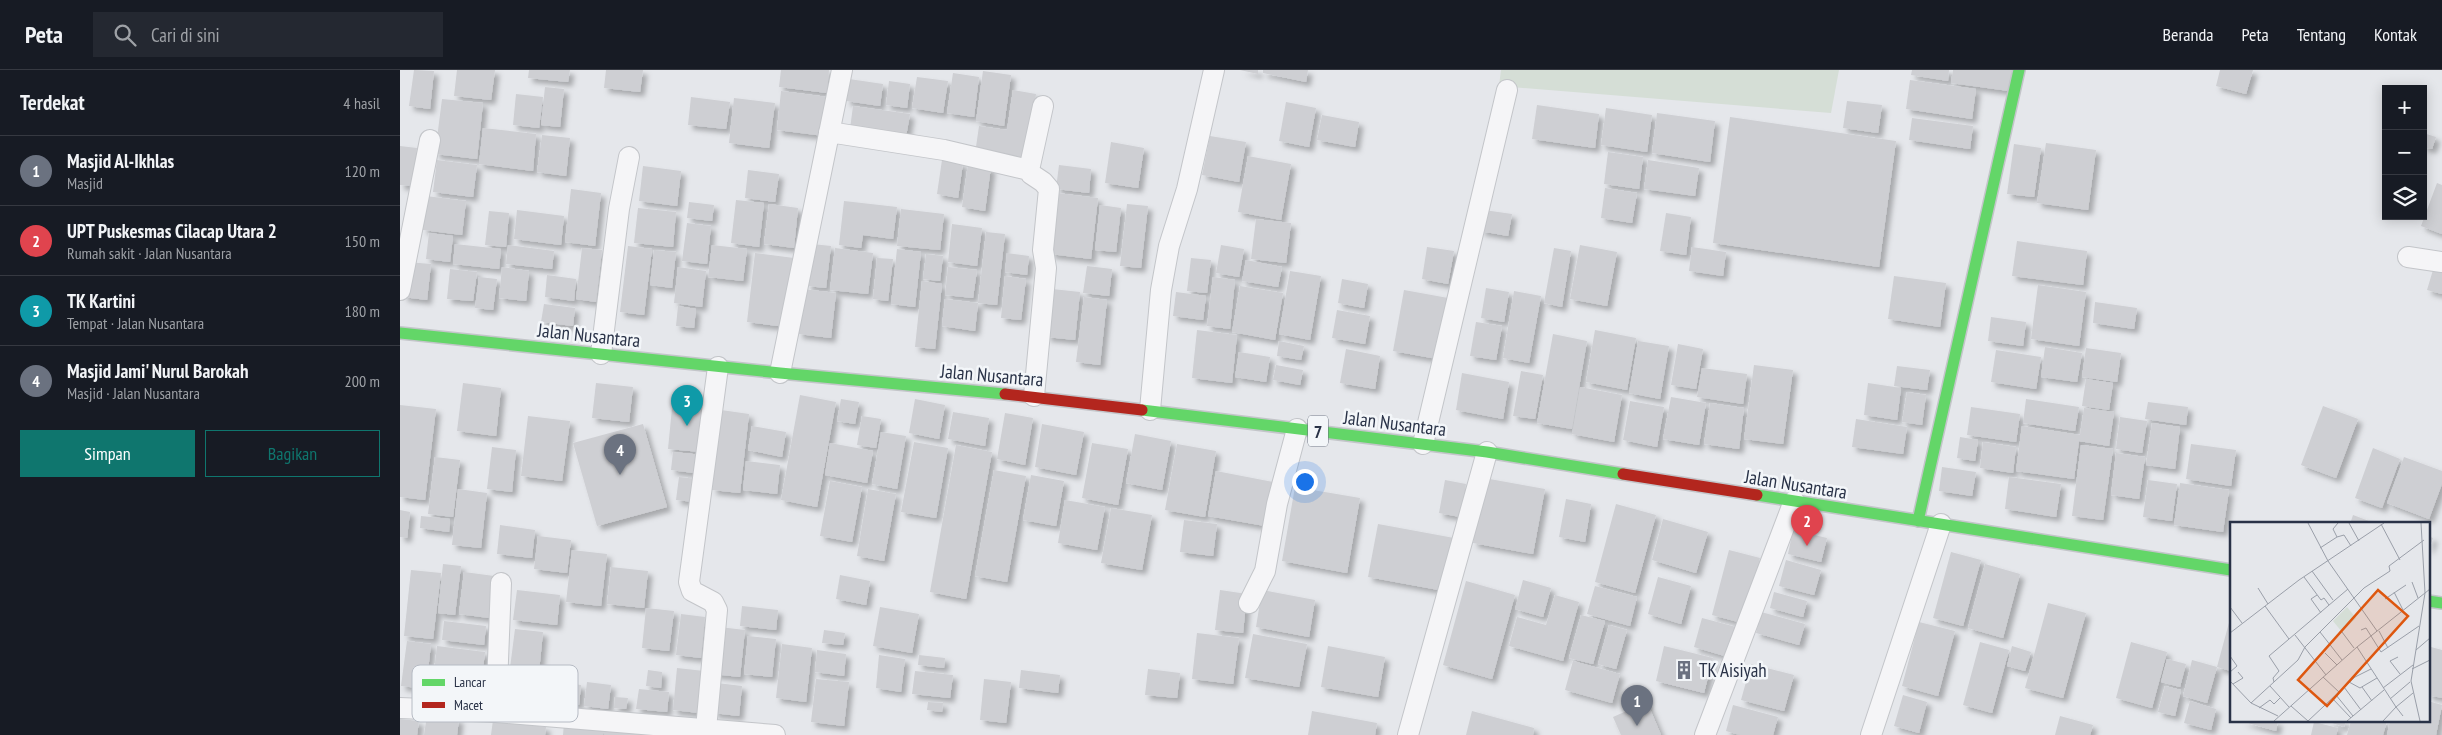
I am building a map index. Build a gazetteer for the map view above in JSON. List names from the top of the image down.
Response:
{
  "streets": {
    "main road": ["Jalan Nusantara", "7"]
  },
  "places": {
    "building": ["TK Aisiyah"]
  },
  "legend": ["Lancar", "Macet"],
  "page": {
    "header": "Peta",
    "search": "Cari di sini",
    "nav": [
      "Beranda",
      "Peta",
      "Tentang",
      "Kontak"
    ],
    "heading": ["Terdekat", "4 hasil"],
    "map_buttons": ["+", "−"],
    "list": [
      {
        "mark": "1",
        "name": "Masjid Al-Ikhlas",
        "note": "Masjid",
        "value": "120 m"
      },
      {
        "mark": "2",
        "name": "UPT Puskesmas Cilacap Utara 2",
        "note": "Rumah sakit · Jalan Nusantara",
        "value": "150 m"
      },
      {
        "mark": "3",
        "name": "TK Kartini",
        "note": "Tempat · Jalan Nusantara",
        "value": "180 m"
      },
      {
        "mark": "4",
        "name": "Masjid Jami' Nurul Barokah",
        "note": "Masjid · Jalan Nusantara",
        "value": "200 m"
      }
    ],
    "pins": [
      "3",
      "4",
      "2",
      "1"
    ],
    "buttons": ["Simpan", "Bagikan"]
  }
}
